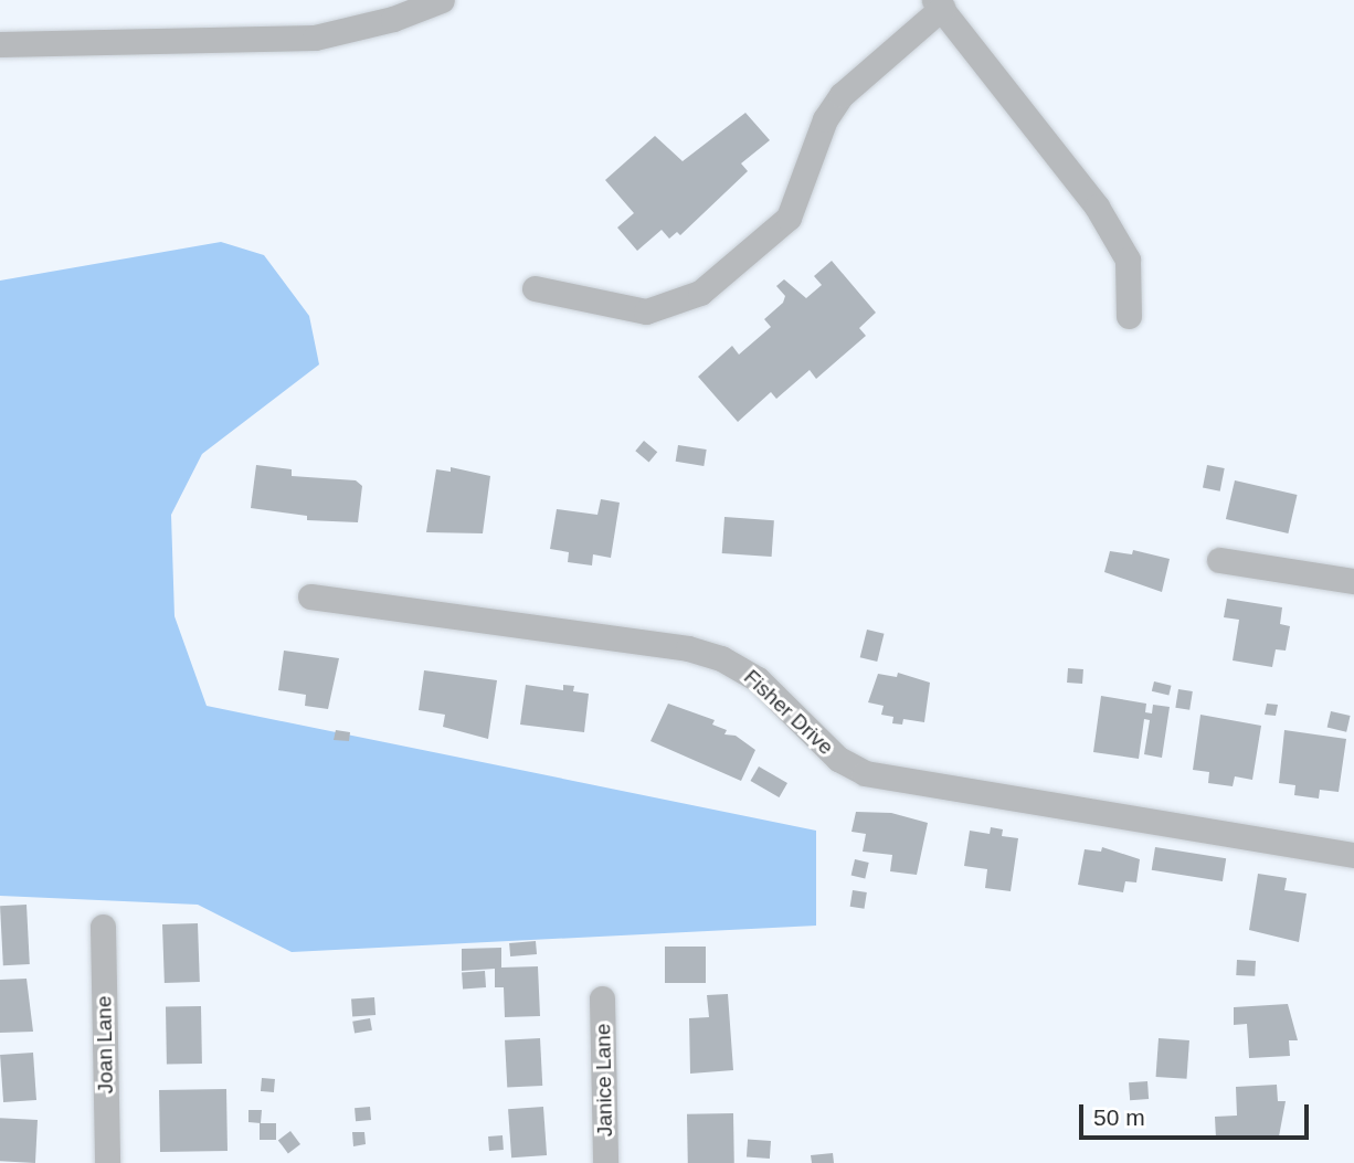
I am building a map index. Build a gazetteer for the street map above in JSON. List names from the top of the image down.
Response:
{
  "streets": {
    "street": ["Fisher Drive", "Joan Lane", "Janice Lane"]
  },
  "scale_bar": "50 m"
}
